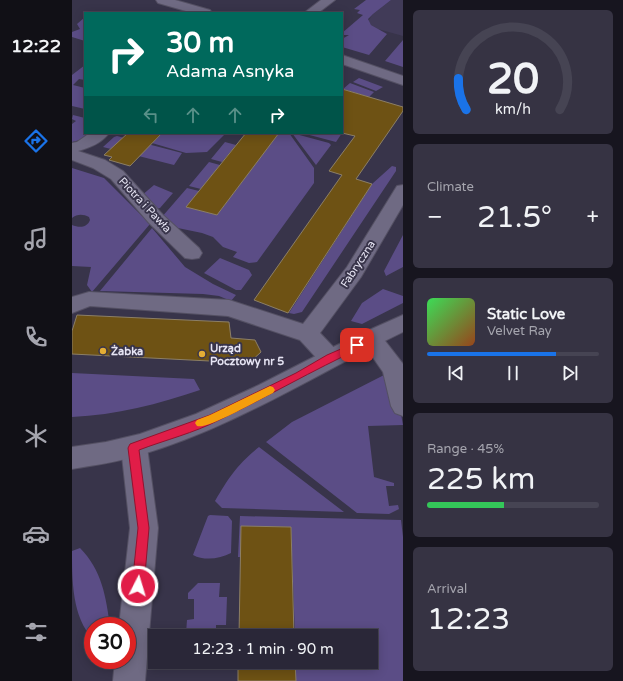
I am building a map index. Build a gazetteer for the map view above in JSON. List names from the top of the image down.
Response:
{
  "streets": {
    "street": ["Piotra i Pawła", "Fabryczna"]
  },
  "places": ["Żabka", "Urząd Pocztowy nr 5"],
  "page": {
    "tabs": "12:22",
    "turn": ["30 m", "Adama Asnyka"],
    "tile": [
      "Climate",
      ["Range · 45%", "225 km"],
      ["Arrival", "12:23"]
    ],
    "heat": ["−", "21.5°", "+"],
    "song": ["Static Love", "Velvet Ray"],
    "limit": "30",
    "trip": "12:23 · 1 min · 90 m",
    "gauge": ["20", "km/h"]
  }
}
